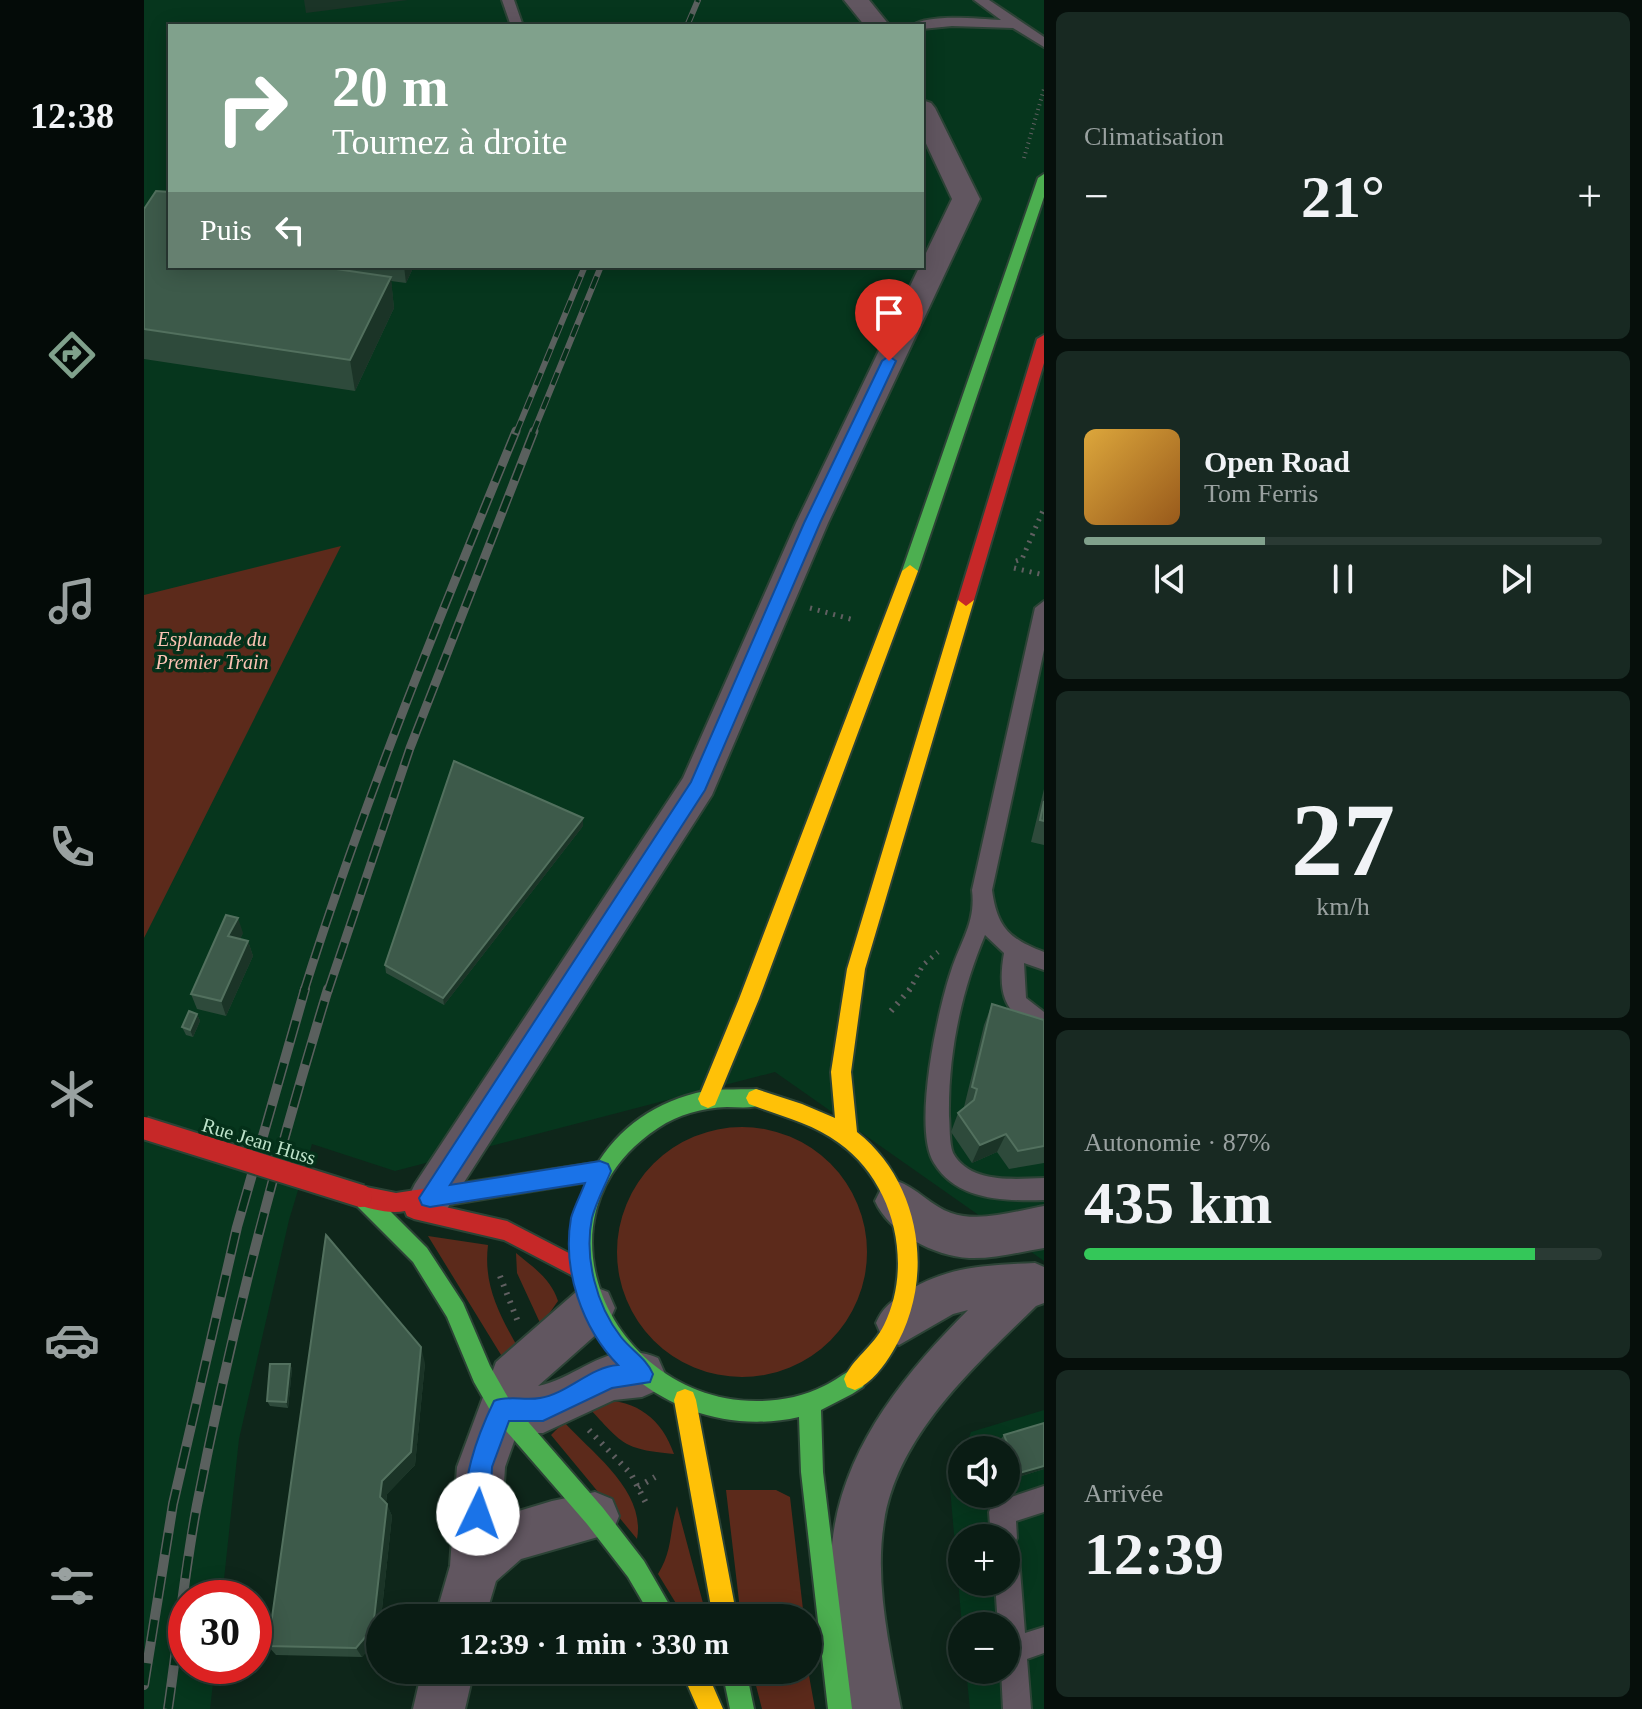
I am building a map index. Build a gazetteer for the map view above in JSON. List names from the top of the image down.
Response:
{
  "streets": {
    "main road": ["Rue Jean Huss"]
  },
  "parks": ["Esplanade du Premier Train"],
  "page": {
    "tabs": "12:38",
    "tile": [
      "Climatisation",
      ["27", "km/h"],
      ["Autonomie · 87%", "435 km"],
      ["Arrivée", "12:39"]
    ],
    "turn": ["20 m", "Tournez à droite"],
    "heat": ["−", "21°", "+"],
    "then": "Puis",
    "song": ["Open Road", "Tom Ferris"],
    "map_buttons": ["+", "−"],
    "limit": "30",
    "trip": "12:39 · 1 min · 330 m"
  }
}
